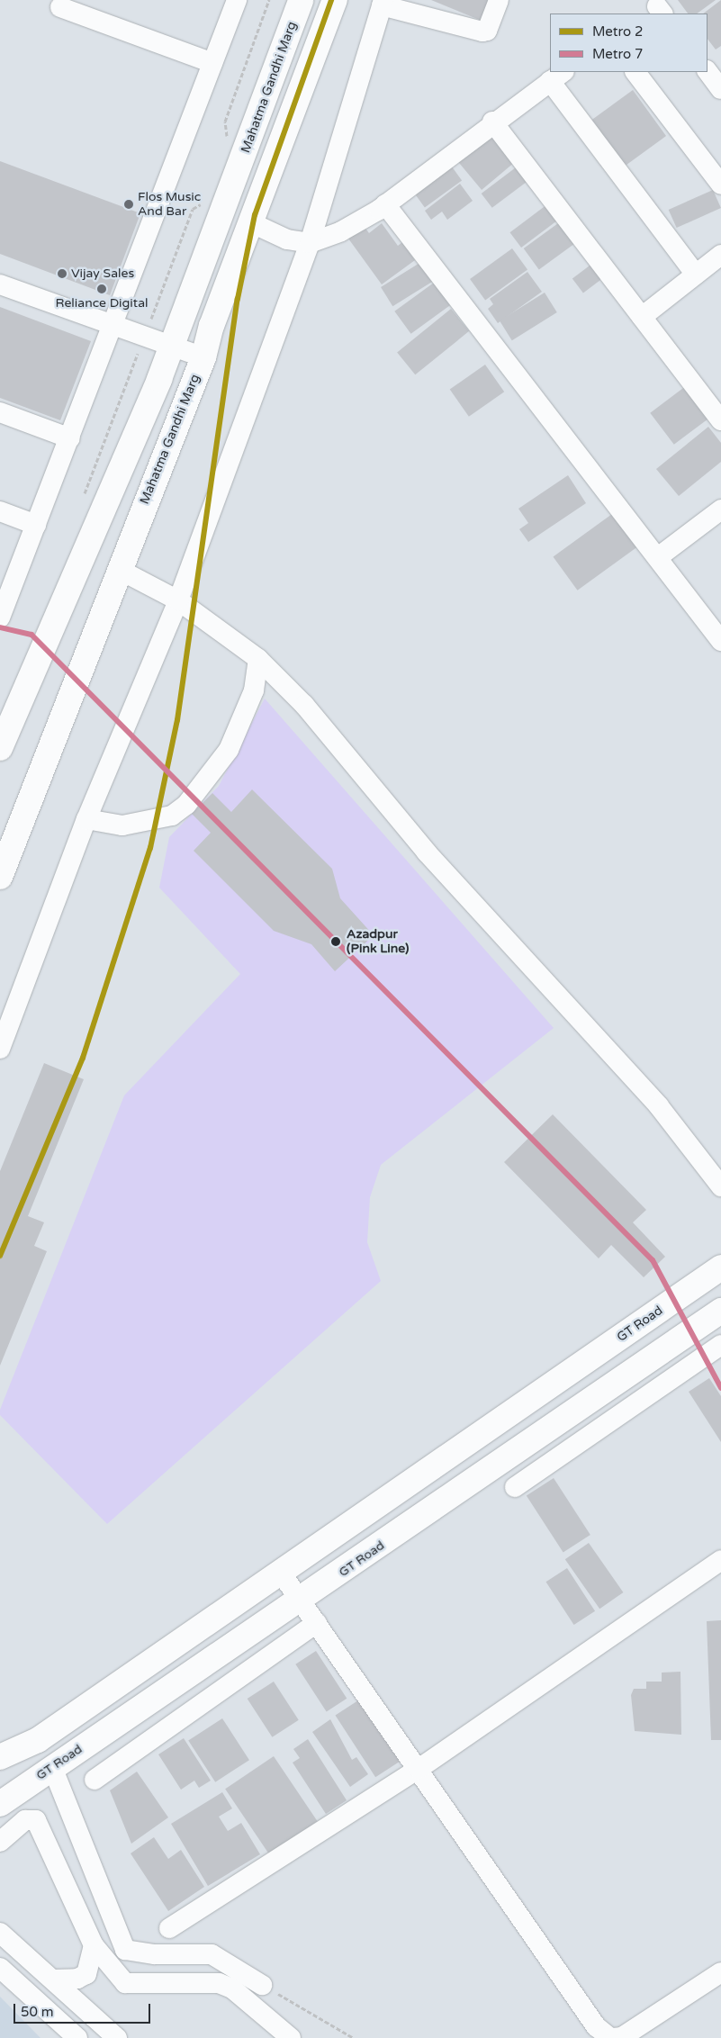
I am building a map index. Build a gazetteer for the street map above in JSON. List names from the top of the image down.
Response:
{
  "streets": {
    "main road": ["Mahatma Gandhi Marg", "GT Road"]
  },
  "places": [
    "Flos Music And Bar",
    "Vijay Sales",
    "Reliance Digital",
    "Azadpur (Pink Line)"
  ],
  "lines": ["metro line 2", "metro line 7"],
  "legend": ["Metro 2", "Metro 7"],
  "scale_bar": "50 m"
}
